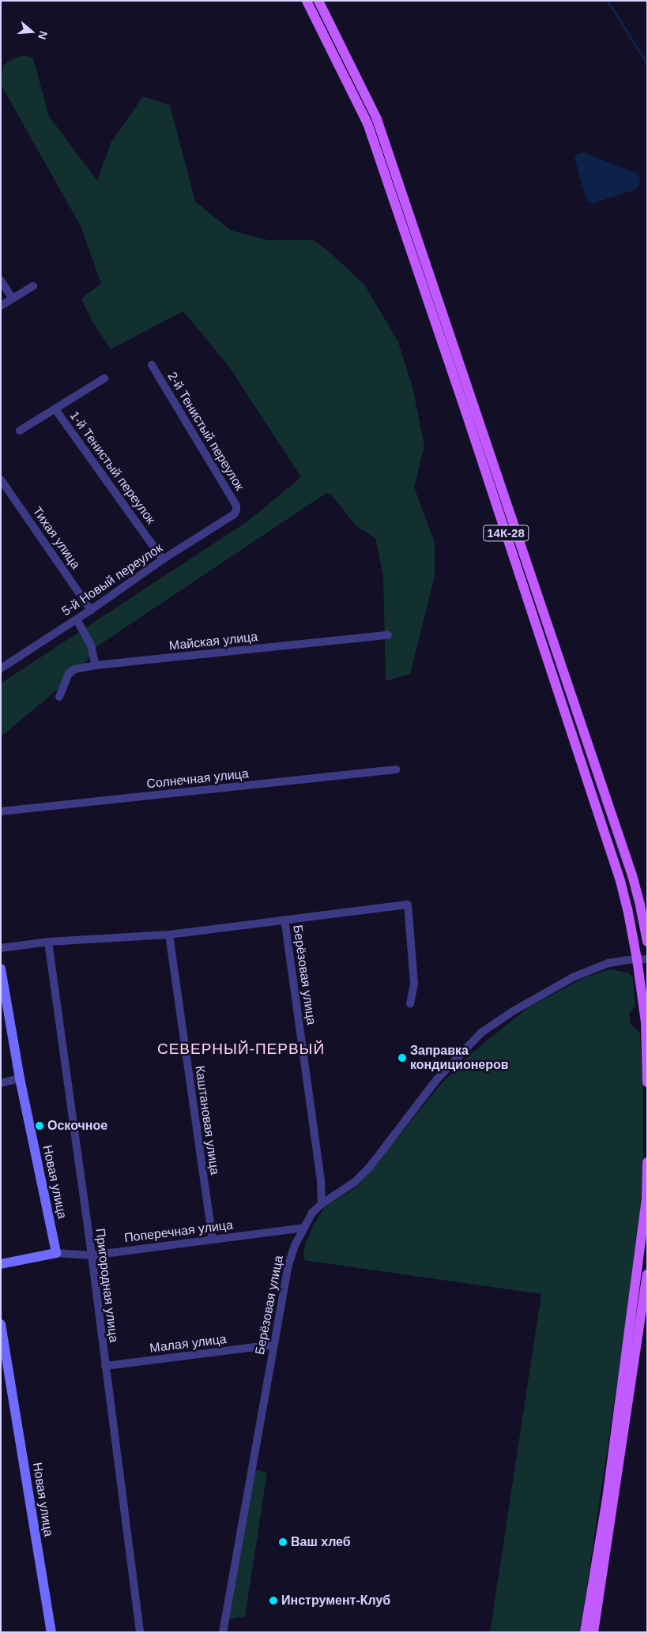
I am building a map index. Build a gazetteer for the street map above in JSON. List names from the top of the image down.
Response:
{
  "streets": {
    "main road": ["14К-28"],
    "street": [
      "2-й Тенистый переулок",
      "1-й Тенистый переулок",
      "Тихая улица",
      "5-й Новый переулок",
      "Майская улица",
      "Солнечная улица",
      "Берёзовая улица",
      "Каштановая улица",
      "Новая улица",
      "Поперечная улица",
      "Пригородная улица",
      "Малая улица"
    ]
  },
  "crossings": [
    ["2-й Тенистый переулок", "5-й Новый переулок"],
    ["1-й Тенистый переулок", "5-й Новый переулок"],
    ["Тихая улица", "5-й Новый переулок"],
    ["Берёзовая улица", "Поперечная улица"],
    ["Берёзовая улица", "Малая улица"],
    ["Каштановая улица", "Поперечная улица"],
    ["Новая улица", "Поперечная улица"],
    ["Поперечная улица", "Пригородная улица"],
    ["Пригородная улица", "Малая улица"]
  ],
  "districts": ["СЕВЕРНЫЙ-ПЕРВЫЙ"],
  "places": [
    "Заправка кондиционеров",
    "Оскочное",
    "Ваш хлеб",
    "Инструмент-Клуб"
  ],
  "north": "right"
}
